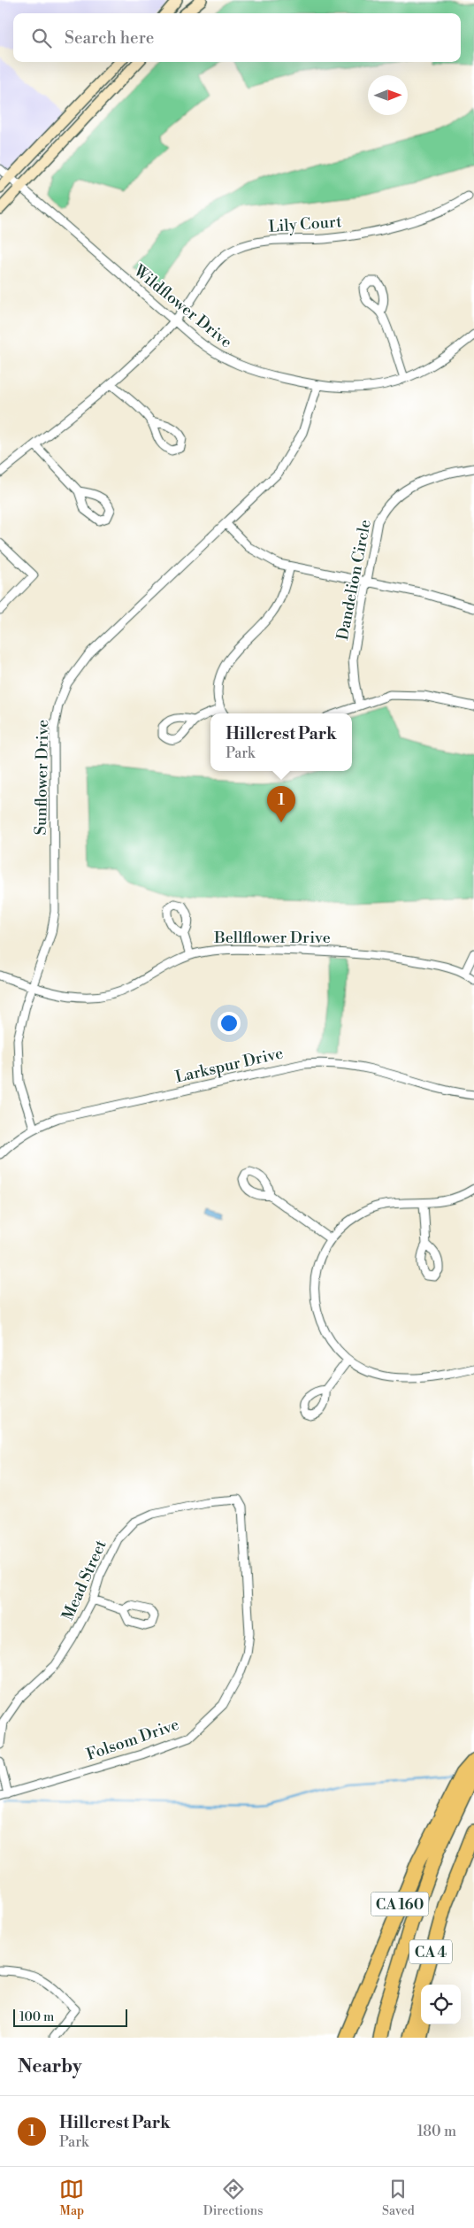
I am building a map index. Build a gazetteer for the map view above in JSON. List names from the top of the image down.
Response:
{
  "streets": {
    "highway": ["CA 160", "CA 4"],
    "street": [
      "Lily Court",
      "Wildflower Drive",
      "Dandelion Circle",
      "Sunflower Drive",
      "Bellflower Drive",
      "Larkspur Drive",
      "Mead Street",
      "Folsom Drive"
    ]
  },
  "crossings": [
    ["Lily Court", "Wildflower Drive"],
    ["Wildflower Drive", "Sunflower Drive"],
    ["Sunflower Drive", "Bellflower Drive"],
    ["Sunflower Drive", "Larkspur Drive"],
    ["Mead Street", "Folsom Drive"],
    ["CA 160", "CA 4"]
  ],
  "scale_bar": "100 m",
  "north": "right",
  "page": {
    "search": "Search here",
    "popup": ["Hillcrest Park", "Park"],
    "pins": "1",
    "scale": "100 m",
    "heading": "Nearby",
    "list": [
      {
        "mark": "1",
        "name": "Hillcrest Park",
        "note": "Park",
        "value": "180 m"
      }
    ],
    "nav": ["Map", "Directions", "Saved"]
  }
}
